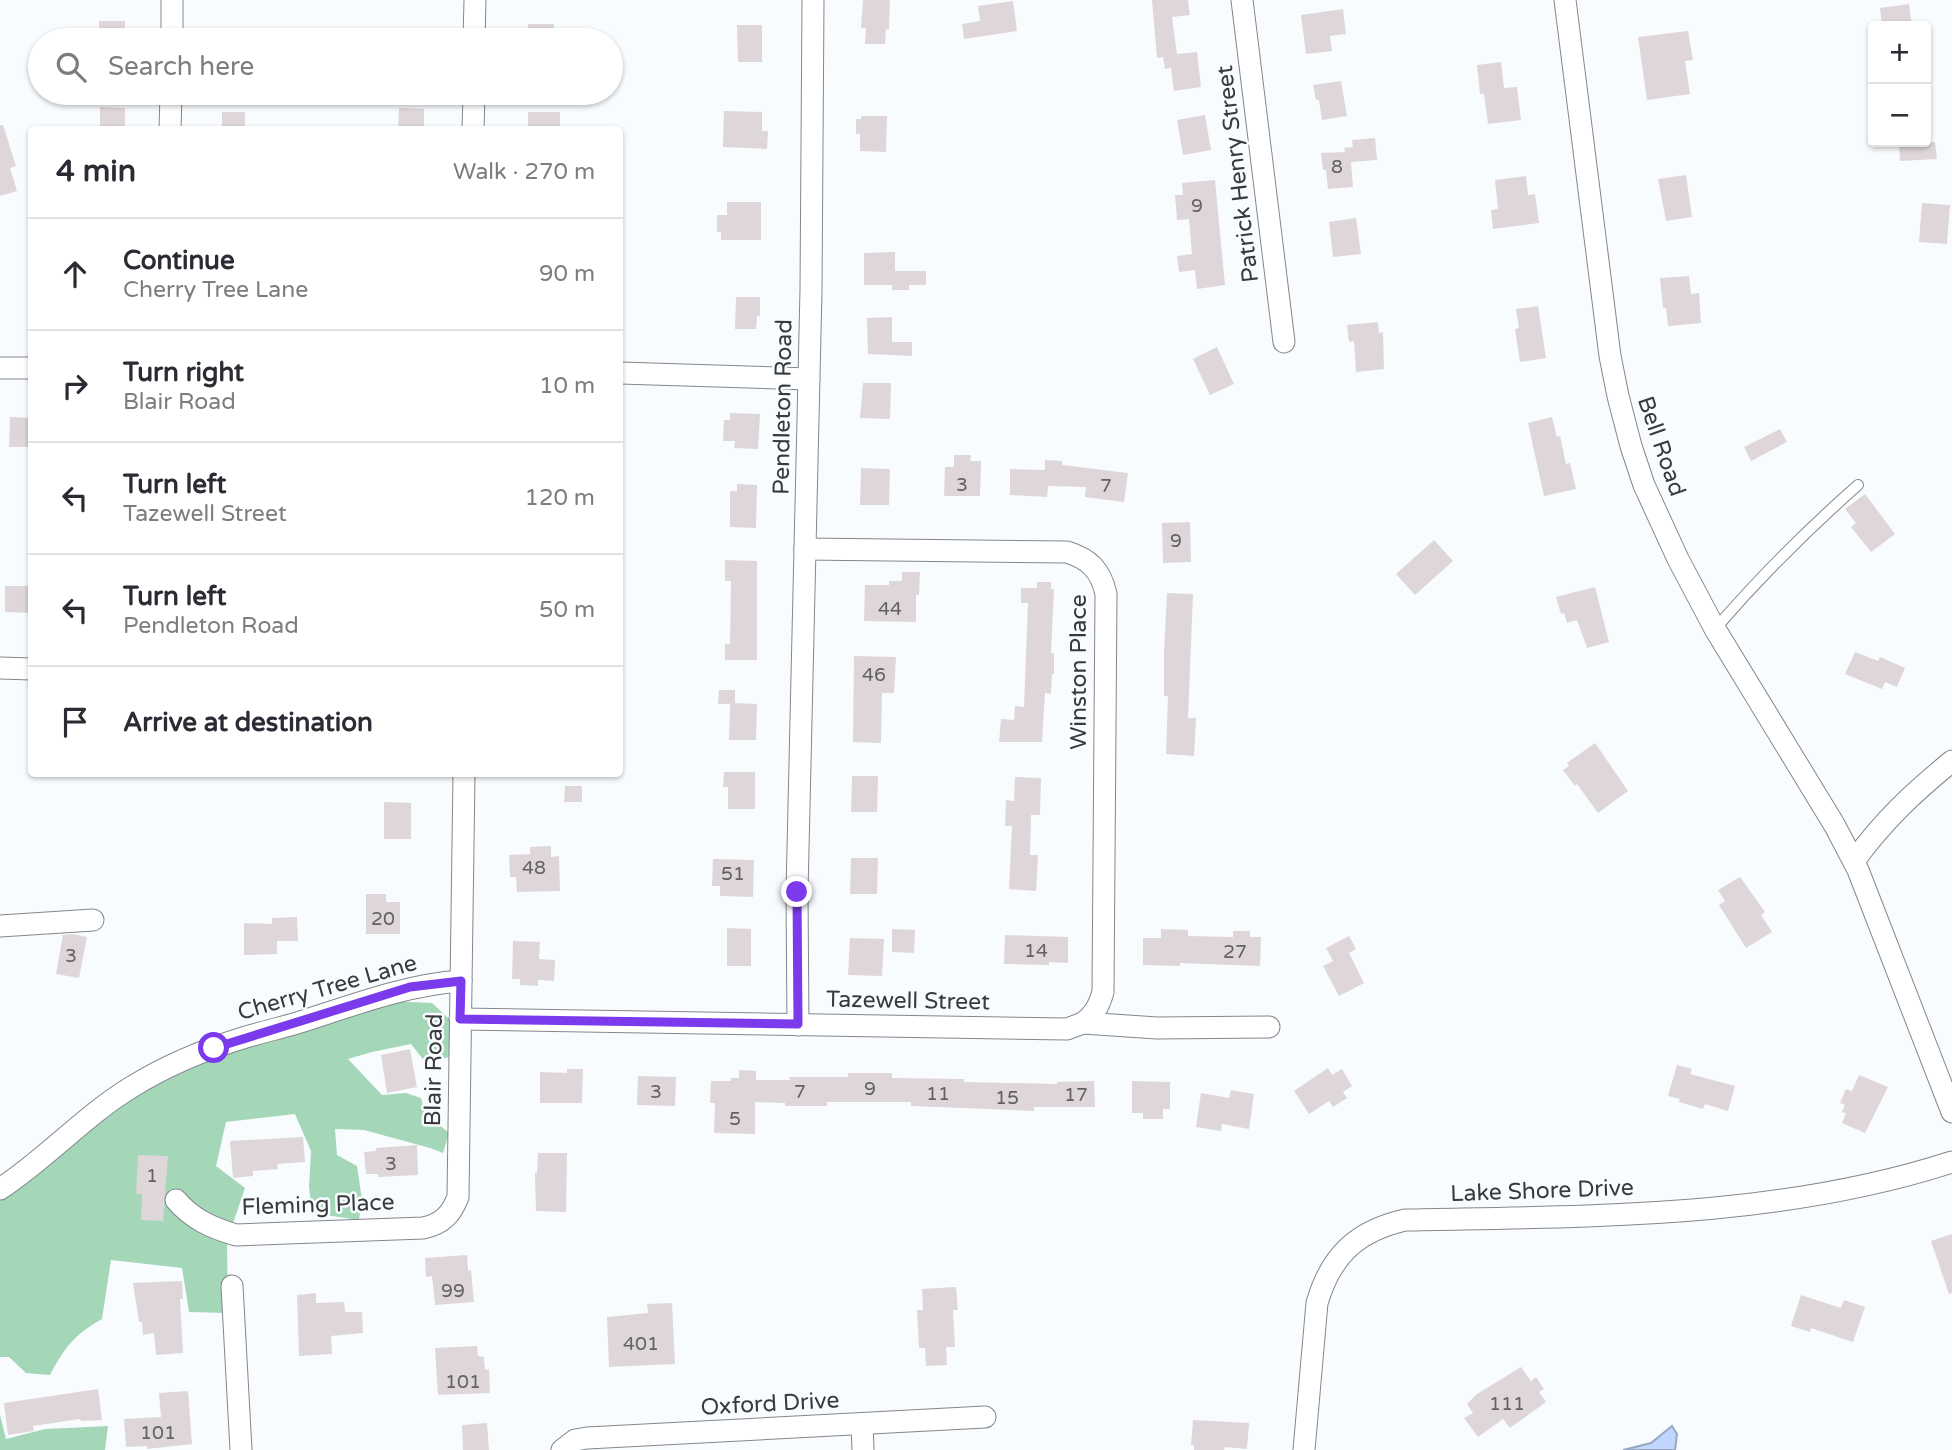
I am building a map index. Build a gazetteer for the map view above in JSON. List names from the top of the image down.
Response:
{
  "streets": {
    "street": [
      "Patrick Henry Street",
      "Pendleton Road",
      "Bell Road",
      "Winston Place",
      "Cherry Tree Lane",
      "Tazewell Street",
      "Blair Road",
      "Lake Shore Drive",
      "Fleming Place",
      "Oxford Drive"
    ]
  },
  "crossings": [
    ["Pendleton Road", "Winston Place"],
    ["Pendleton Road", "Tazewell Street"],
    ["Winston Place", "Tazewell Street"],
    ["Cherry Tree Lane", "Blair Road"],
    ["Tazewell Street", "Blair Road"],
    ["Blair Road", "Fleming Place"]
  ],
  "house_numbers": [
    "8",
    "9",
    "3",
    "7",
    "9",
    "44",
    "46",
    "48",
    "51",
    "20",
    "14",
    "27",
    "3",
    "9",
    "3",
    "7",
    "11",
    "17",
    "15",
    "5",
    "3",
    "1",
    "99",
    "401",
    "101",
    "111",
    "101"
  ],
  "page": {
    "map_buttons": ["+", "−"],
    "search": "Search here",
    "heading": ["4 min", "Walk · 270 m"],
    "list": [
      ["Continue", "Cherry Tree Lane", "90 m"],
      ["Turn right", "Blair Road", "10 m"],
      ["Turn left", "Tazewell Street", "120 m"],
      ["Turn left", "Pendleton Road", "50 m"],
      "Arrive at destination"
    ]
  }
}
